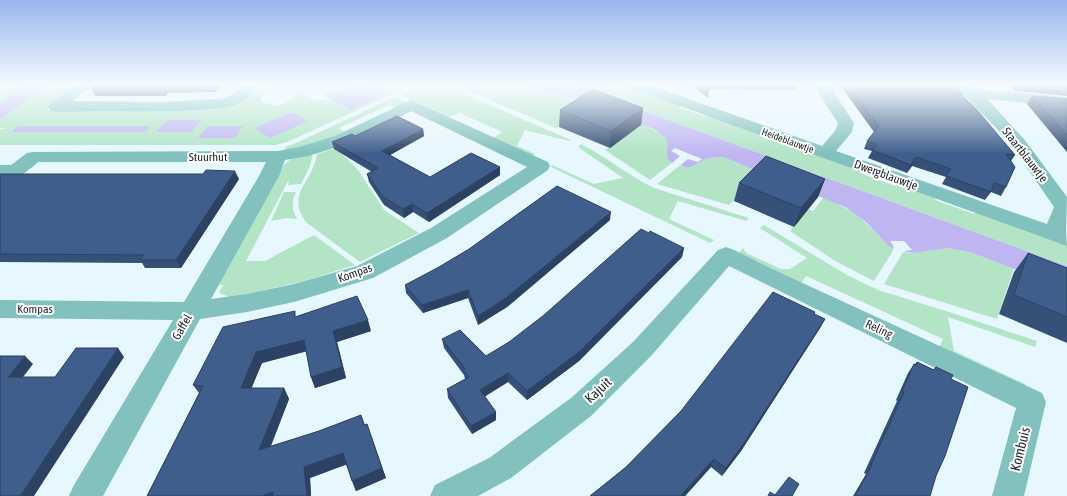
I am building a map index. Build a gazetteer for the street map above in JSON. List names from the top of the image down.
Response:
{
  "streets": {
    "street": [
      "Heideblauwtje",
      "Staartblauwtje",
      "Stuurhut",
      "Dwergblauwtje",
      "Kompas",
      "Gaffel",
      "Reling",
      "Kajuit",
      "Kombuis"
    ]
  },
  "crossings": [
    ["Heideblauwtje", "Dwergblauwtje"],
    ["Staartblauwtje", "Dwergblauwtje"],
    ["Stuurhut", "Gaffel"],
    ["Kompas", "Gaffel"],
    ["Reling", "Kajuit"],
    ["Reling", "Kombuis"]
  ]
}
